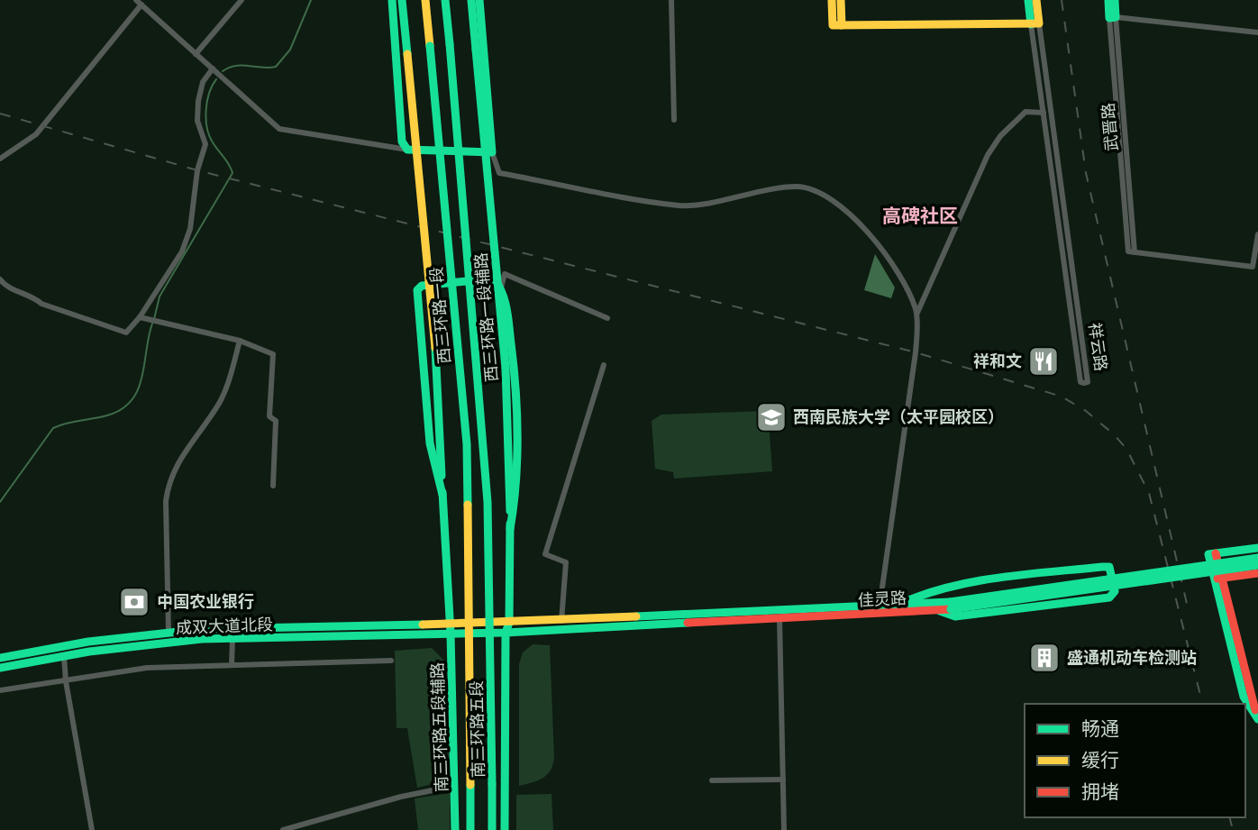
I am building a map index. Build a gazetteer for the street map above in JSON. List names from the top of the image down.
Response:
{
  "streets": {
    "main road": [
      "武晋路",
      "西三环路一段",
      "西三环路一段辅路",
      "祥云路",
      "佳灵路",
      "成双大道北段",
      "南三环路五段辅路",
      "南三环路五段"
    ]
  },
  "crossings": [
    ["西三环路一段", "南三环路五段"],
    ["西三环路一段辅路", "佳灵路"],
    ["佳灵路", "成双大道北段"],
    ["佳灵路", "南三环路五段辅路"],
    ["成双大道北段", "南三环路五段辅路"]
  ],
  "districts": ["高碑社区"],
  "places": {
    "restaurant": ["祥和文"],
    "school or university": ["西南民族大学（太平园校区）"],
    "bank": ["中国农业银行"],
    "building": ["盛通机动车检测站"]
  },
  "legend": ["畅通", "缓行", "拥堵"]
}
